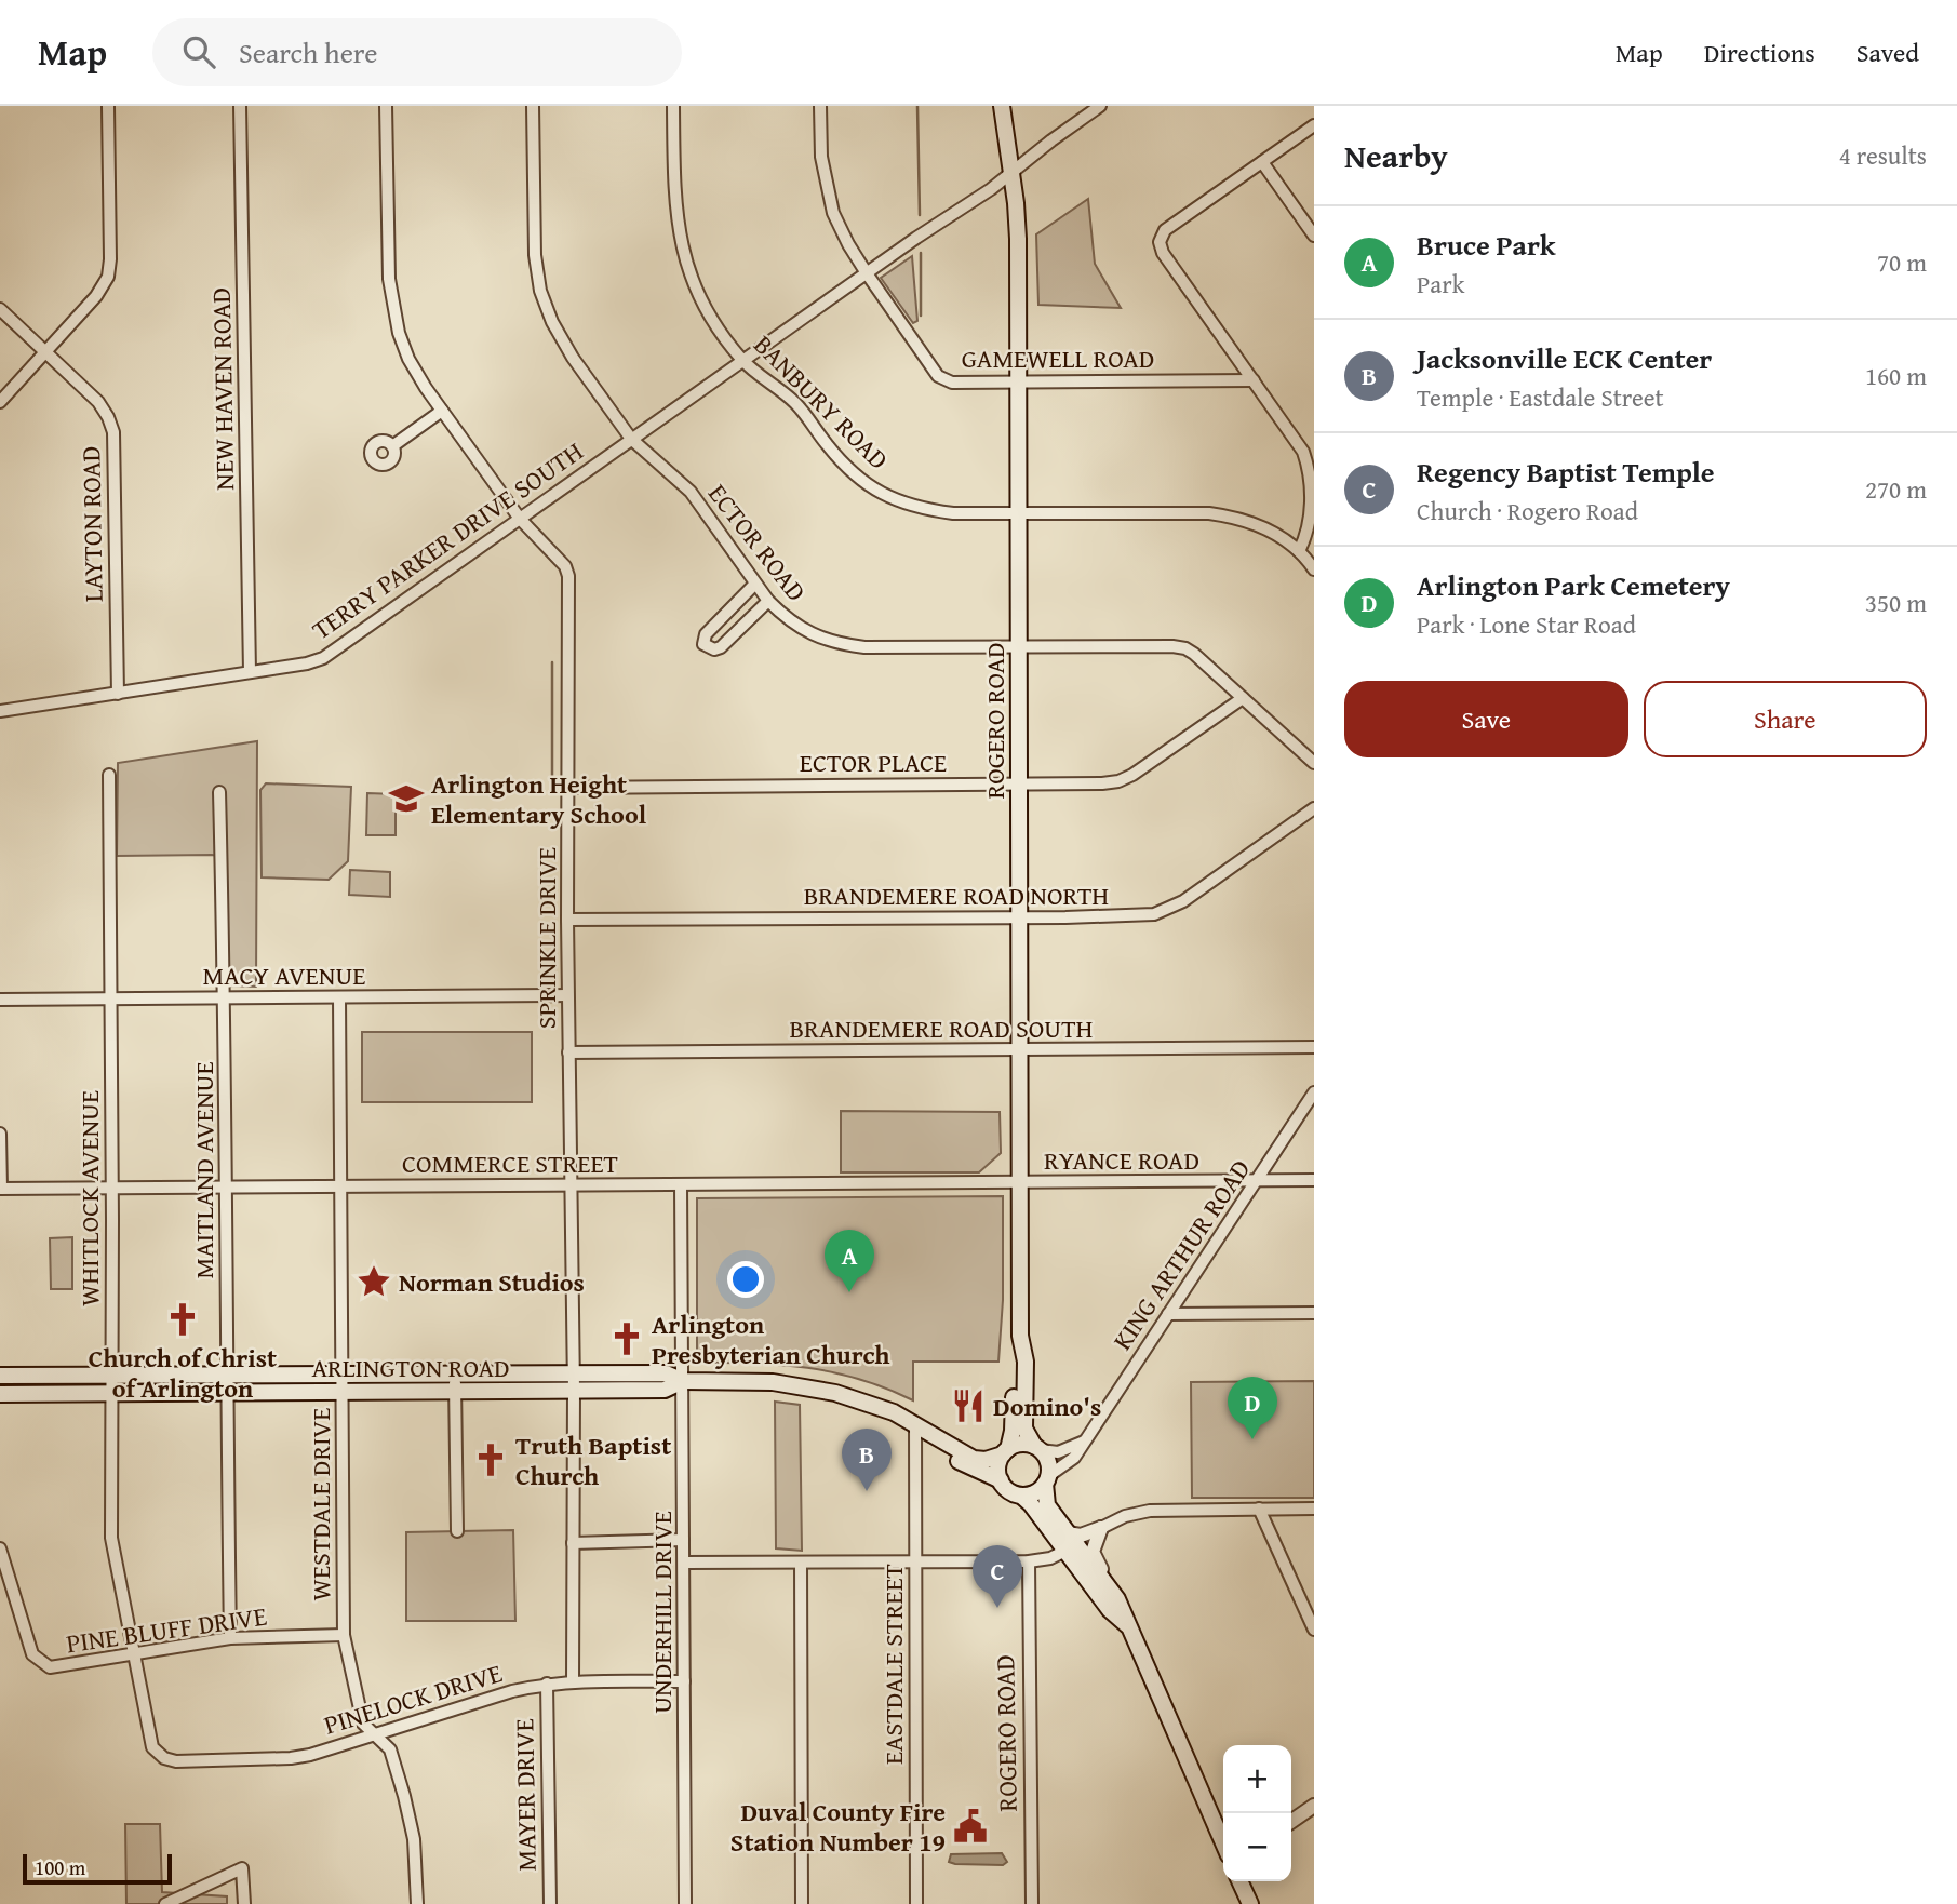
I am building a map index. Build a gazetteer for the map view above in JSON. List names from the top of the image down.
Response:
{
  "streets": {
    "main road": ["ROGERO ROAD", "ARLINGTON ROAD"],
    "street": [
      "GAMEWELL ROAD",
      "NEW HAVEN ROAD",
      "BANBURY ROAD",
      "LAYTON ROAD",
      "TERRY PARKER DRIVE SOUTH",
      "ECTOR ROAD",
      "ECTOR PLACE",
      "BRANDEMERE ROAD NORTH",
      "SPRINKLE DRIVE",
      "MACY AVENUE",
      "BRANDEMERE ROAD SOUTH",
      "RYANCE ROAD",
      "COMMERCE STREET",
      "MAITLAND AVENUE",
      "WHITLOCK AVENUE",
      "KING ARTHUR ROAD",
      "WESTDALE DRIVE",
      "UNDERHILL DRIVE",
      "PINE BLUFF DRIVE",
      "EASTDALE STREET",
      "PINELOCK DRIVE",
      "MAYER DRIVE"
    ]
  },
  "crossings": [
    ["GAMEWELL ROAD", "TERRY PARKER DRIVE SOUTH"],
    ["GAMEWELL ROAD", "ROGERO ROAD"],
    ["NEW HAVEN ROAD", "TERRY PARKER DRIVE SOUTH"],
    ["BANBURY ROAD", "TERRY PARKER DRIVE SOUTH"],
    ["BANBURY ROAD", "ROGERO ROAD"],
    ["LAYTON ROAD", "TERRY PARKER DRIVE SOUTH"],
    ["TERRY PARKER DRIVE SOUTH", "ECTOR ROAD"],
    ["TERRY PARKER DRIVE SOUTH", "ROGERO ROAD"],
    ["TERRY PARKER DRIVE SOUTH", "SPRINKLE DRIVE"],
    ["ECTOR ROAD", "ROGERO ROAD"],
    ["ECTOR ROAD", "ECTOR PLACE"],
    ["ROGERO ROAD", "ECTOR PLACE"],
    ["ROGERO ROAD", "BRANDEMERE ROAD NORTH"],
    ["ROGERO ROAD", "BRANDEMERE ROAD SOUTH"],
    ["ROGERO ROAD", "RYANCE ROAD"],
    ["ROGERO ROAD", "COMMERCE STREET"],
    ["ROGERO ROAD", "KING ARTHUR ROAD"],
    ["ROGERO ROAD", "ARLINGTON ROAD"],
    ["ECTOR PLACE", "SPRINKLE DRIVE"],
    ["BRANDEMERE ROAD NORTH", "SPRINKLE DRIVE"],
    ["SPRINKLE DRIVE", "MACY AVENUE"],
    ["SPRINKLE DRIVE", "BRANDEMERE ROAD SOUTH"],
    ["SPRINKLE DRIVE", "COMMERCE STREET"],
    ["SPRINKLE DRIVE", "ARLINGTON ROAD"],
    ["MACY AVENUE", "MAITLAND AVENUE"],
    ["MACY AVENUE", "WHITLOCK AVENUE"],
    ["MACY AVENUE", "WESTDALE DRIVE"],
    ["RYANCE ROAD", "COMMERCE STREET"],
    ["RYANCE ROAD", "KING ARTHUR ROAD"],
    ["COMMERCE STREET", "MAITLAND AVENUE"],
    ["COMMERCE STREET", "WHITLOCK AVENUE"],
    ["COMMERCE STREET", "WESTDALE DRIVE"],
    ["COMMERCE STREET", "UNDERHILL DRIVE"],
    ["MAITLAND AVENUE", "ARLINGTON ROAD"],
    ["MAITLAND AVENUE", "PINE BLUFF DRIVE"],
    ["WHITLOCK AVENUE", "ARLINGTON ROAD"],
    ["WHITLOCK AVENUE", "PINE BLUFF DRIVE"],
    ["WHITLOCK AVENUE", "PINELOCK DRIVE"],
    ["KING ARTHUR ROAD", "ARLINGTON ROAD"],
    ["ARLINGTON ROAD", "WESTDALE DRIVE"],
    ["ARLINGTON ROAD", "UNDERHILL DRIVE"],
    ["ARLINGTON ROAD", "EASTDALE STREET"],
    ["WESTDALE DRIVE", "PINE BLUFF DRIVE"],
    ["WESTDALE DRIVE", "PINELOCK DRIVE"],
    ["UNDERHILL DRIVE", "PINELOCK DRIVE"],
    ["PINELOCK DRIVE", "MAYER DRIVE"]
  ],
  "places": {
    "school or university": ["Arlington Height Elementary School"],
    "place": ["Norman Studios"],
    "church": ["Church of Christ of Arlington", "Arlington Presbyterian Church", "Truth Baptist Church"],
    "restaurant": ["Domino's"],
    "public building": ["Duval County Fire Station Number 19"]
  },
  "scale_bar": "100 m",
  "page": {
    "header": "Map",
    "search": "Search here",
    "nav": ["Map", "Directions", "Saved"],
    "heading": ["Nearby", "4 results"],
    "list": [
      {
        "mark": "A",
        "name": "Bruce Park",
        "note": "Park",
        "value": "70 m"
      },
      {
        "mark": "B",
        "name": "Jacksonville ECK Center",
        "note": "Temple · Eastdale Street",
        "value": "160 m"
      },
      {
        "mark": "C",
        "name": "Regency Baptist Temple",
        "note": "Church · Rogero Road",
        "value": "270 m"
      },
      {
        "mark": "D",
        "name": "Arlington Park Cemetery",
        "note": "Park · Lone Star Road",
        "value": "350 m"
      }
    ],
    "buttons": ["Save", "Share"],
    "pins": [
      "A",
      "D",
      "B",
      "C"
    ],
    "map_buttons": ["+", "−"],
    "scale": "100 m"
  }
}
